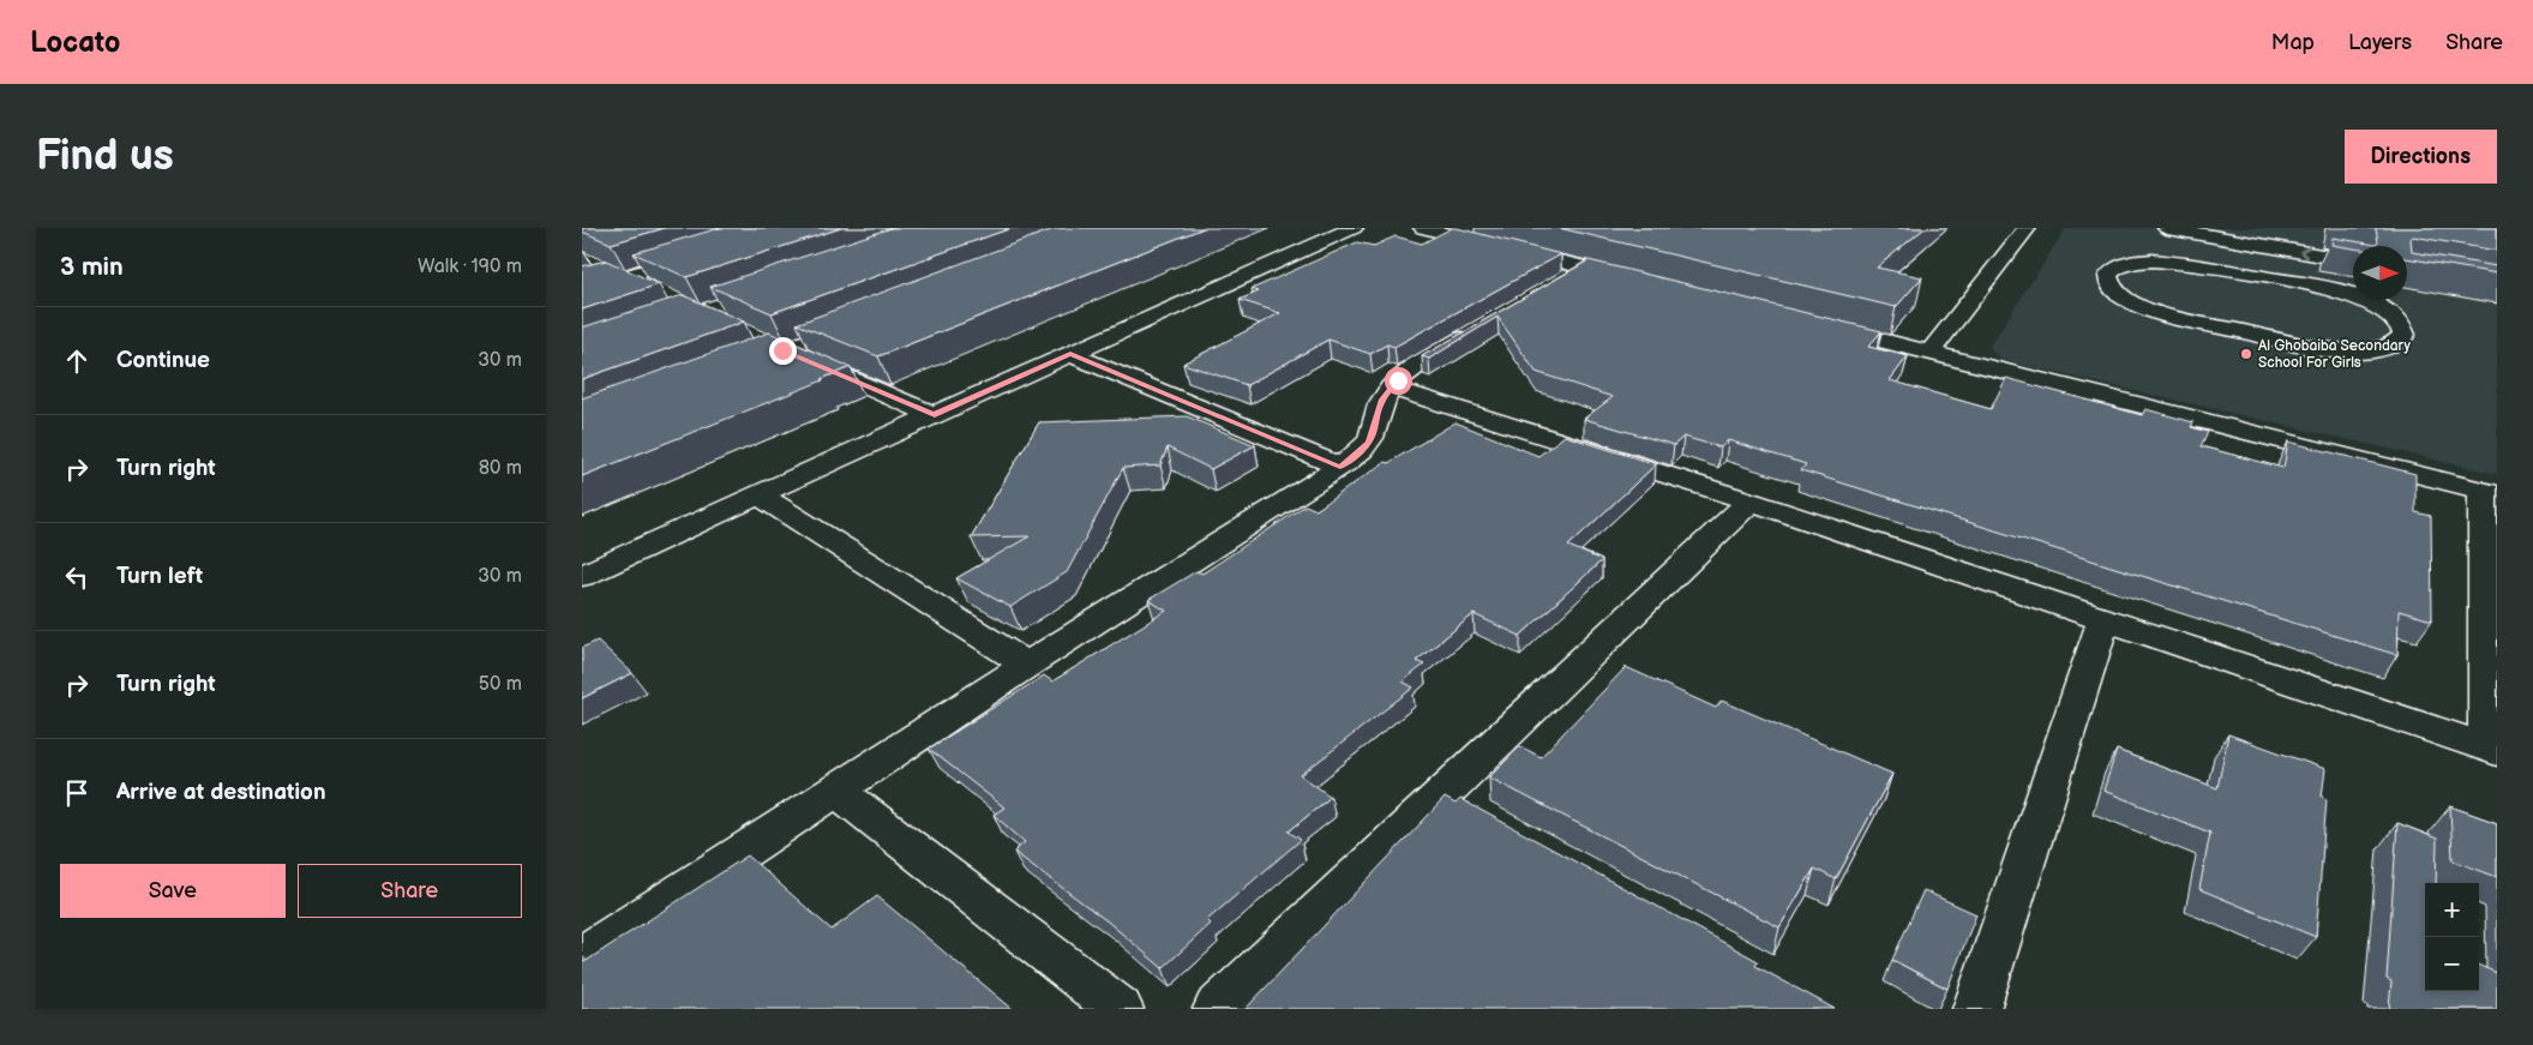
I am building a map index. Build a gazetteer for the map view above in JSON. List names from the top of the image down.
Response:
{
  "places": ["Al Ghobaiba Secondary School For Girls"],
  "north": "right",
  "page": {
    "header": "Locato",
    "nav": ["Map", "Layers", "Share"],
    "buttons": [
      "Directions",
      ["Save", "Share"]
    ],
    "title": "Find us",
    "heading": ["3 min", "Walk · 190 m"],
    "list": [
      ["Continue", "30 m"],
      ["Turn right", "80 m"],
      ["Turn left", "30 m"],
      ["Turn right", "50 m"],
      "Arrive at destination"
    ],
    "map_buttons": ["+", "−"]
  }
}
